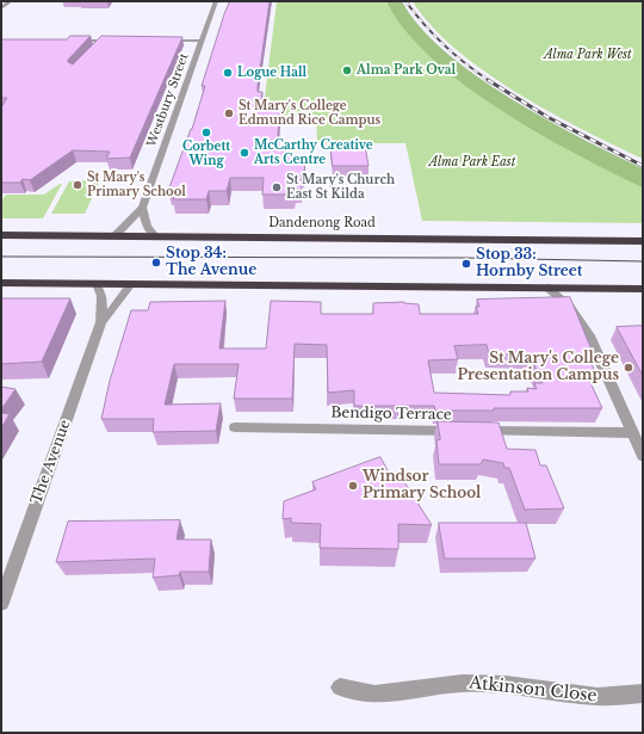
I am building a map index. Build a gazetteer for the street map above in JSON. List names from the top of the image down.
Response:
{
  "streets": {
    "highway": ["Dandenong Road"],
    "street": [
      "Westbury Street",
      "Bendigo Terrace",
      "The Avenue",
      "Atkinson Close"
    ]
  },
  "crossings": [
    ["Westbury Street", "Dandenong Road"]
  ],
  "parks": ["Alma Park West", "Alma Park East"],
  "places": [
    "Alma Park Oval",
    "Logue Hall",
    "St Mary's College Edmund Rice Campus",
    "Corbett Wing",
    "McCarthy Creative Arts Centre",
    "St Mary's Primary School",
    "St Mary's Church East St Kilda",
    "Stop 34: The Avenue",
    "Stop 33: Hornby Street",
    "St Mary's College Presentation Campus",
    "Windsor Primary School"
  ]
}
